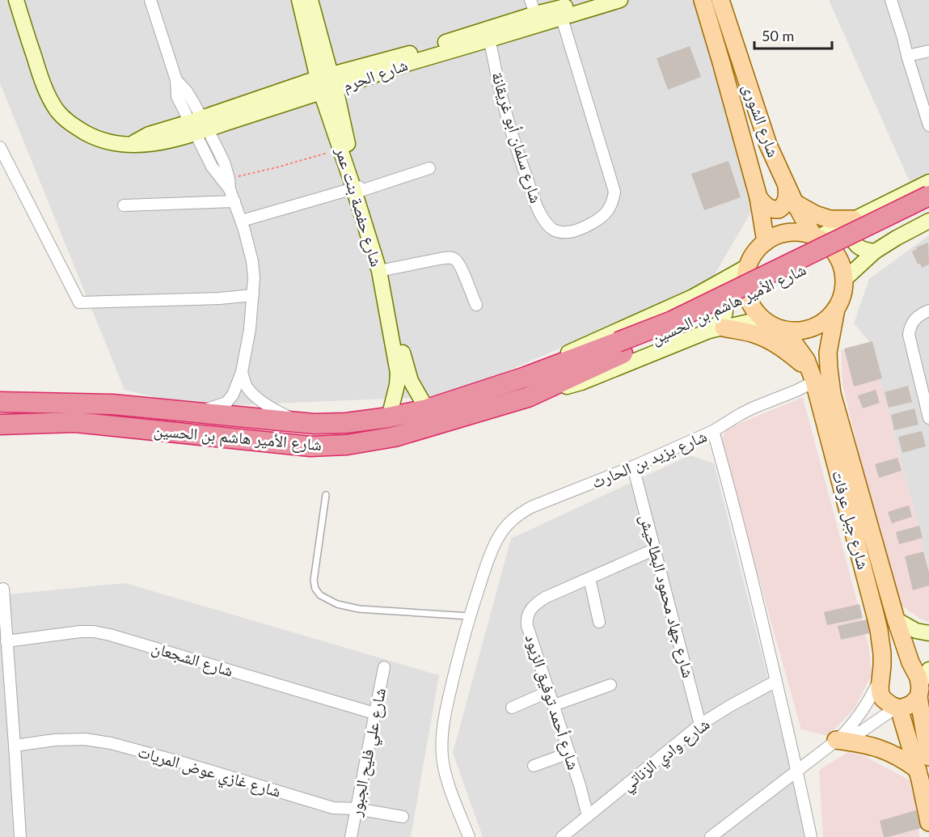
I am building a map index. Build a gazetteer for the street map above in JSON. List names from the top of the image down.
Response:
{
  "streets": {
    "highway": ["شارع الأمير هاشم بن الحسين"],
    "main road": ["شارع الشورى", "شارع جبل عرفات"],
    "street": [
      "شارع الحرم",
      "شارع سلمان أبو غريقانة",
      "شارع حفصة بنت عمر",
      "شارع يزيد بن الحارث",
      "شارع جهاد محمود البطاحيش",
      "شارع الشجعان",
      "شارع أحمد توفيق الزيود",
      "شارع علي فليح الجبور",
      "شارع وادي الزناتي",
      "شارع غازي عوض المريات"
    ]
  },
  "crossings": [
    ["شارع الحرم", "شارع سلمان أبو غريقانة"],
    ["شارع الحرم", "شارع حفصة بنت عمر"],
    ["شارع الشورى", "شارع الأمير هاشم بن الحسين"],
    ["شارع الشورى", "شارع جبل عرفات"],
    ["شارع حفصة بنت عمر", "شارع الأمير هاشم بن الحسين"],
    ["شارع الأمير هاشم بن الحسين", "شارع جبل عرفات"],
    ["شارع يزيد بن الحارث", "شارع جهاد محمود البطاحيش"],
    ["شارع يزيد بن الحارث", "شارع وادي الزناتي"],
    ["شارع جهاد محمود البطاحيش", "شارع أحمد توفيق الزيود"],
    ["شارع جهاد محمود البطاحيش", "شارع وادي الزناتي"],
    ["شارع الشجعان", "شارع علي فليح الجبور"],
    ["شارع أحمد توفيق الزيود", "شارع وادي الزناتي"],
    ["شارع علي فليح الجبور", "شارع غازي عوض المريات"]
  ],
  "scale_bar": "50 m"
}
